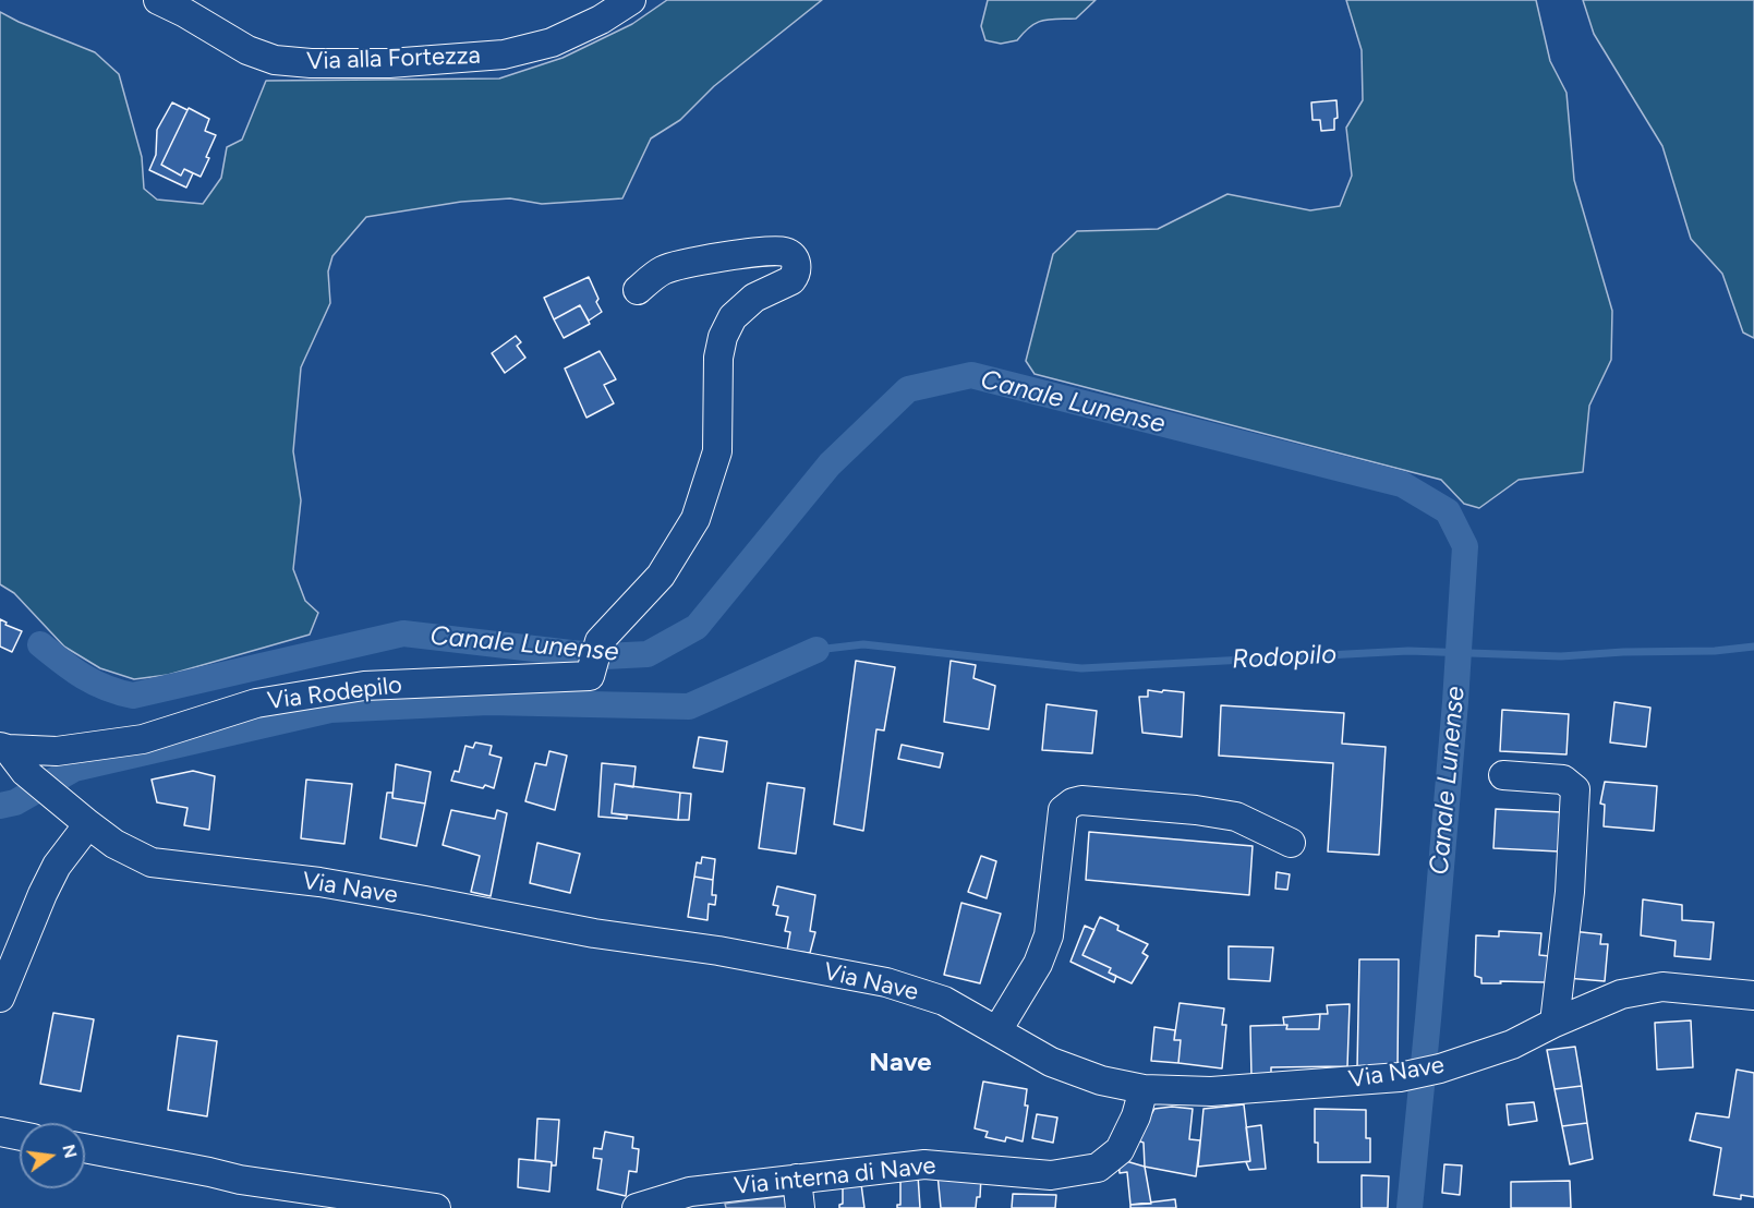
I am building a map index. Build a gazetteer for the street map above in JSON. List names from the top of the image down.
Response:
{
  "streets": {
    "street": [
      "Via alla Fortezza",
      "Via Rodepilo",
      "Via Nave",
      "Via interna di Nave"
    ]
  },
  "crossings": [
    ["Via Rodepilo", "Via Nave"],
    ["Via Nave", "Via interna di Nave"]
  ],
  "districts": ["Nave"],
  "water": ["Canale Lunense", "Rodopilo"],
  "north": "right"
}
